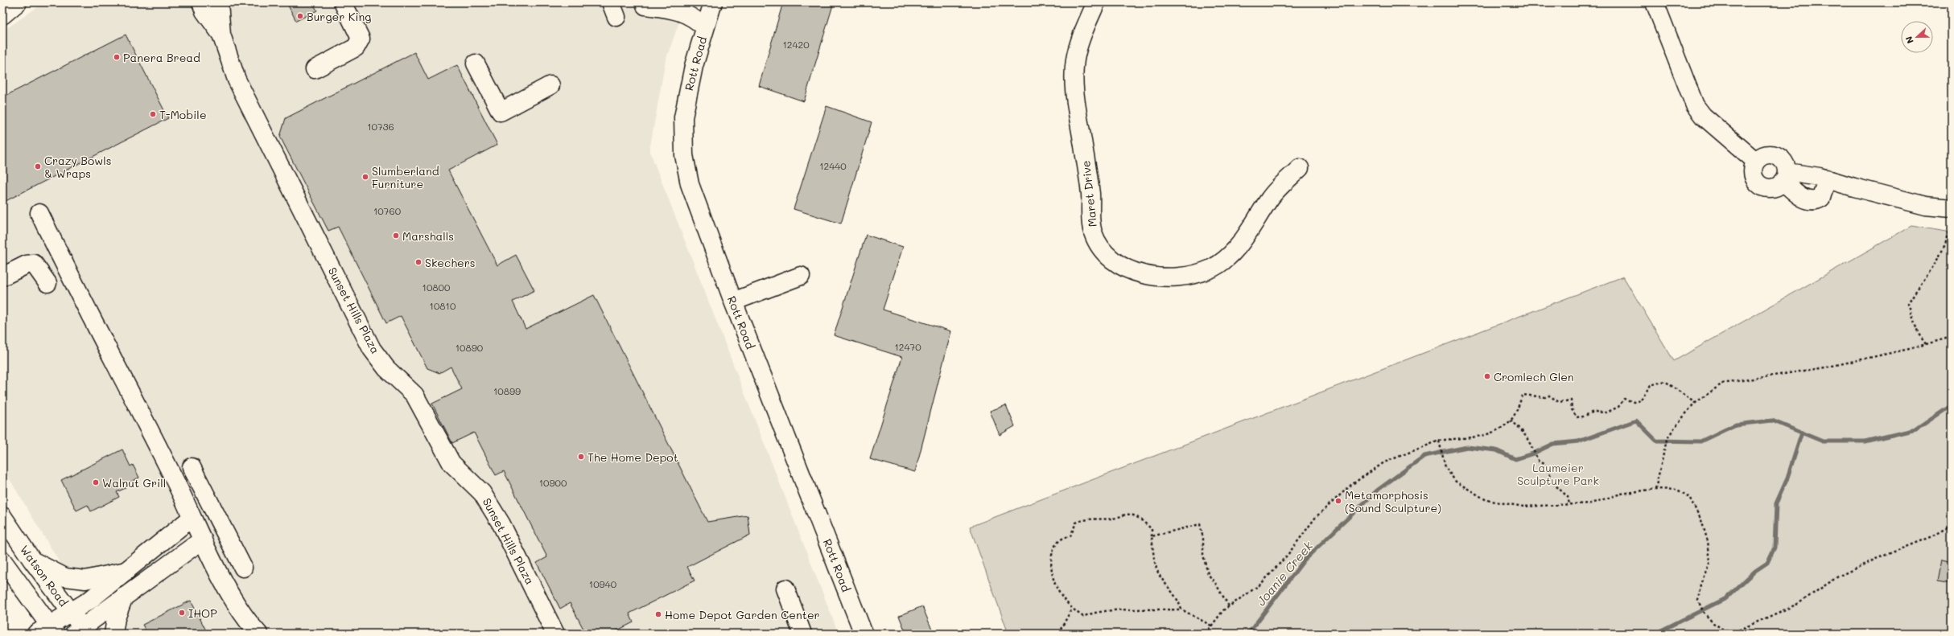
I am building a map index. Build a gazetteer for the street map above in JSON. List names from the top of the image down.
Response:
{
  "streets": {
    "street": [
      "Rott Road",
      "Maret Drive",
      "Sunset Hills Plaza",
      "Watson Road"
    ]
  },
  "water": ["Joanie Creek"],
  "parks": ["Laumeier Sculpture Park"],
  "places": [
    "Burger King",
    "Panera Bread",
    "T-Mobile",
    "Crazy Bowls & Wraps",
    "Slumberland Furniture",
    "Marshalls",
    "Skechers",
    "Cromlech Glen",
    "The Home Depot",
    "Walnut Grill",
    "Metamorphosis (Sound Sculpture)",
    "IHOP",
    "Home Depot Garden Center"
  ],
  "house_numbers": [
    "12420",
    "10736",
    "12440",
    "10760",
    "10800",
    "10810",
    "12470",
    "10890",
    "10899",
    "10900",
    "10940"
  ],
  "north": "left"
}
